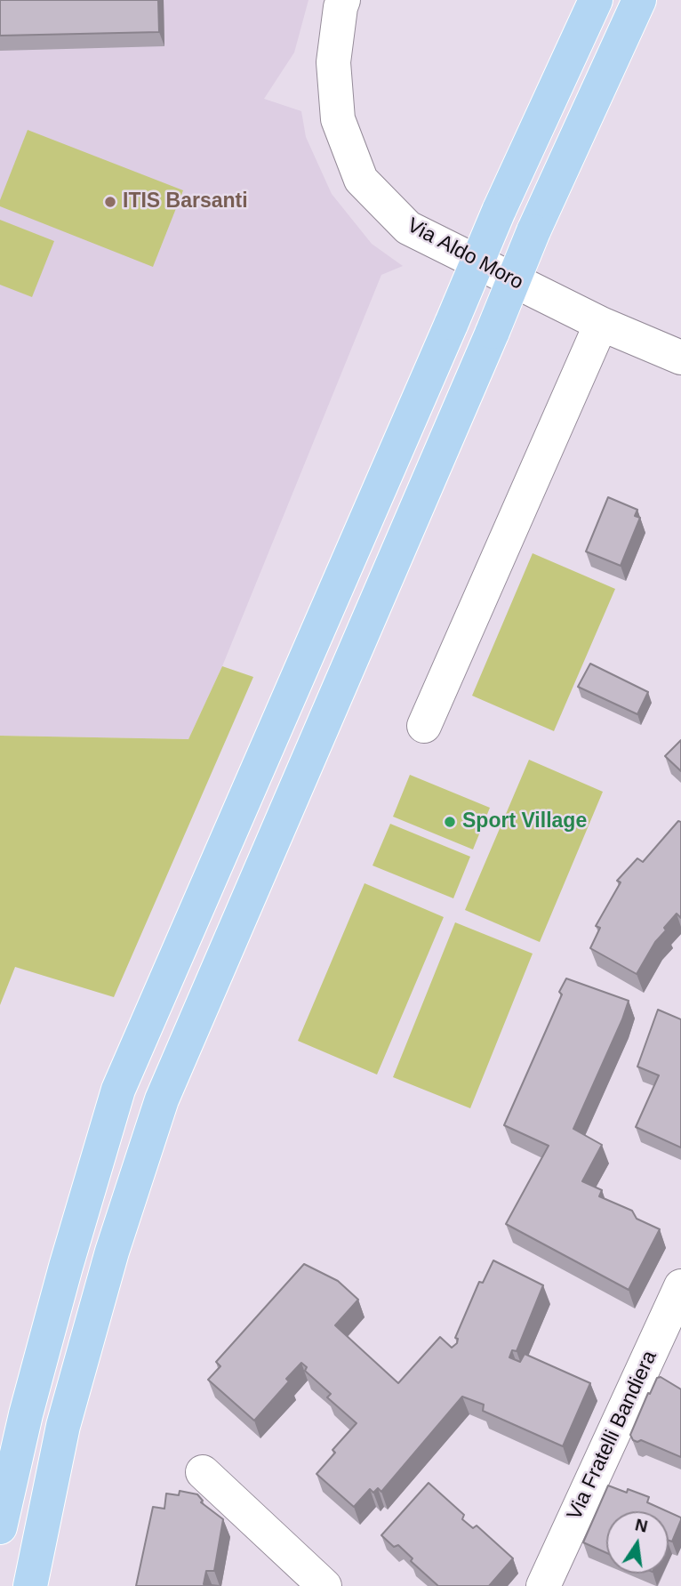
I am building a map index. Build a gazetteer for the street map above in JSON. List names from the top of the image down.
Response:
{
  "streets": {
    "street": ["Via Aldo Moro", "Via Fratelli Bandiera"]
  },
  "places": ["ITIS Barsanti", "Sport Village"],
  "north": "top"
}
